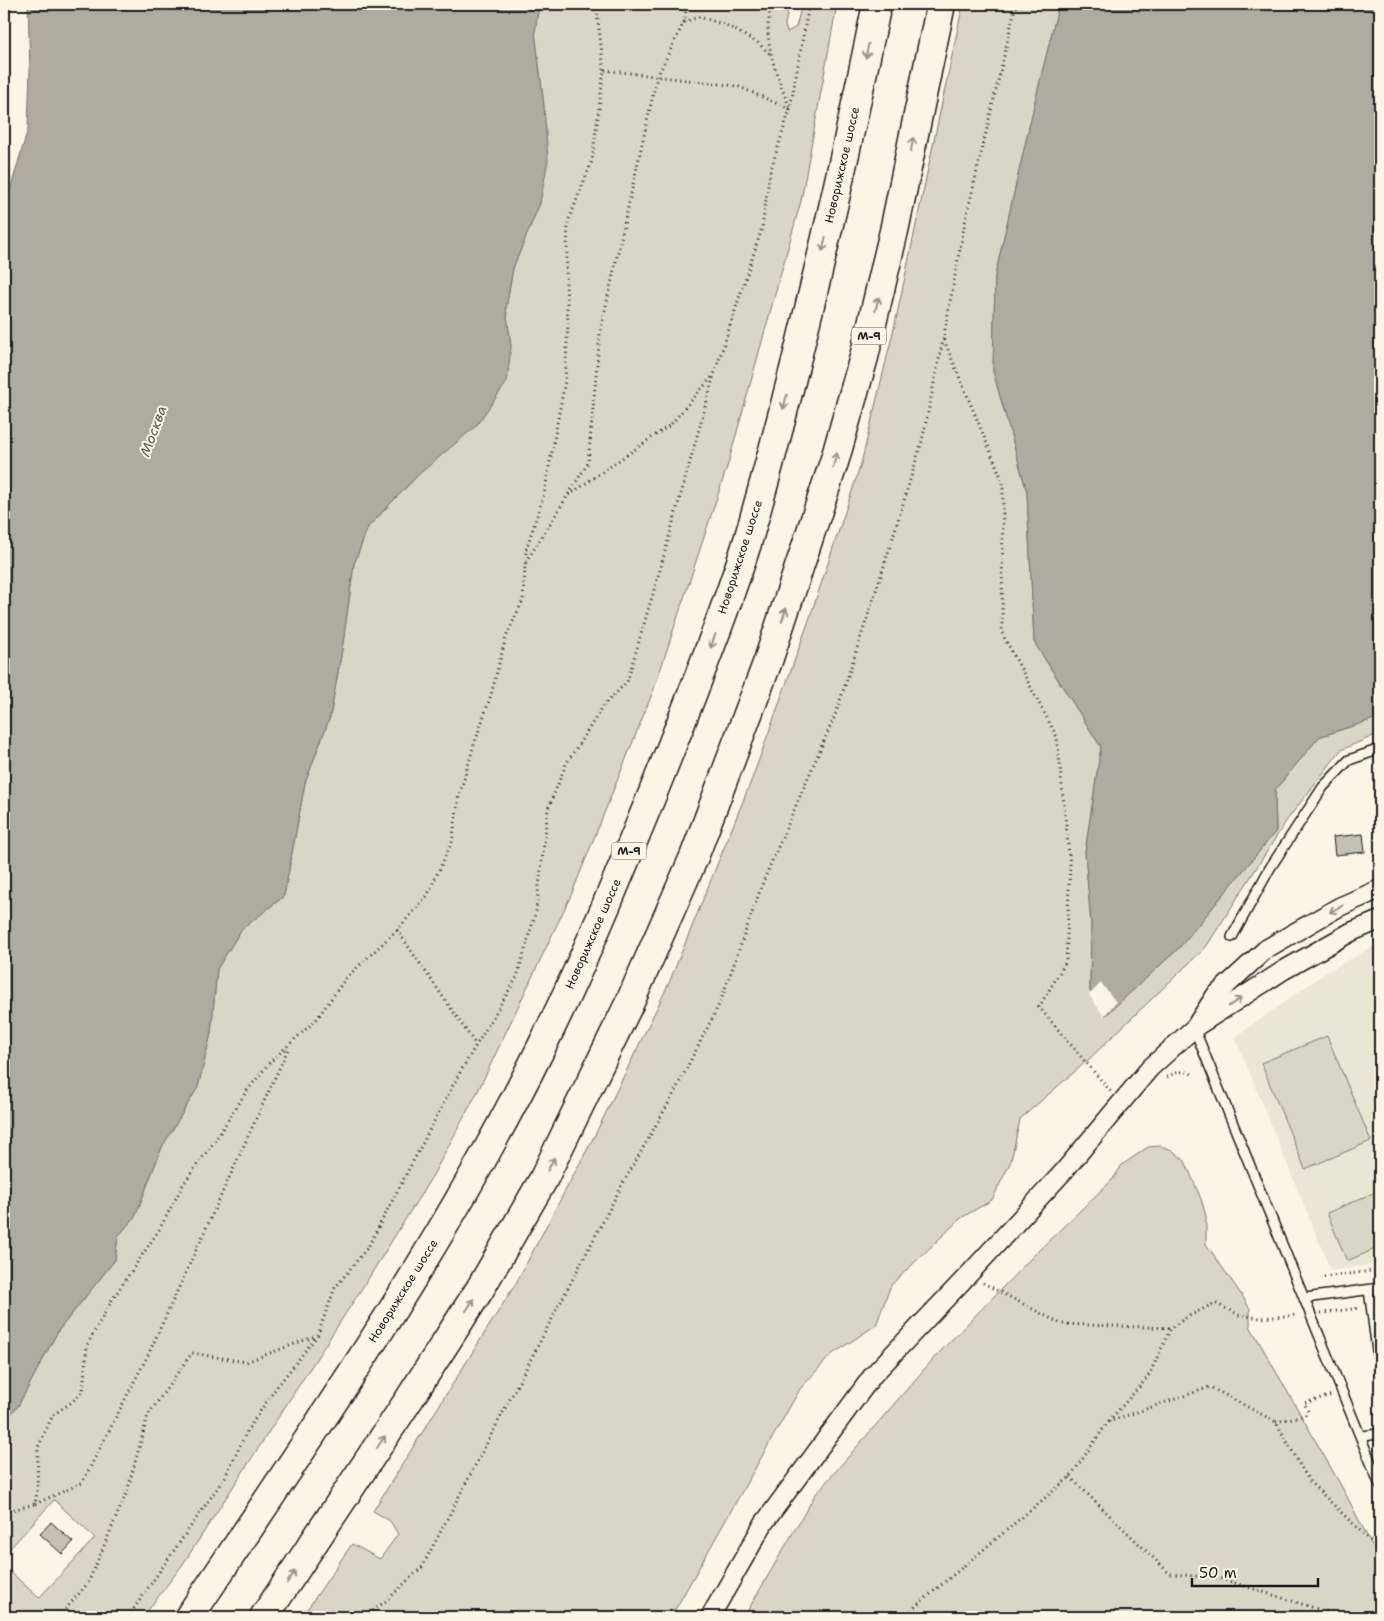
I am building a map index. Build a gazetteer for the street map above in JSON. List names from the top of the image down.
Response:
{
  "streets": {
    "highway": ["Новорижское шоссе", "М-9"]
  },
  "water": ["Москва"],
  "scale_bar": "50 m"
}
